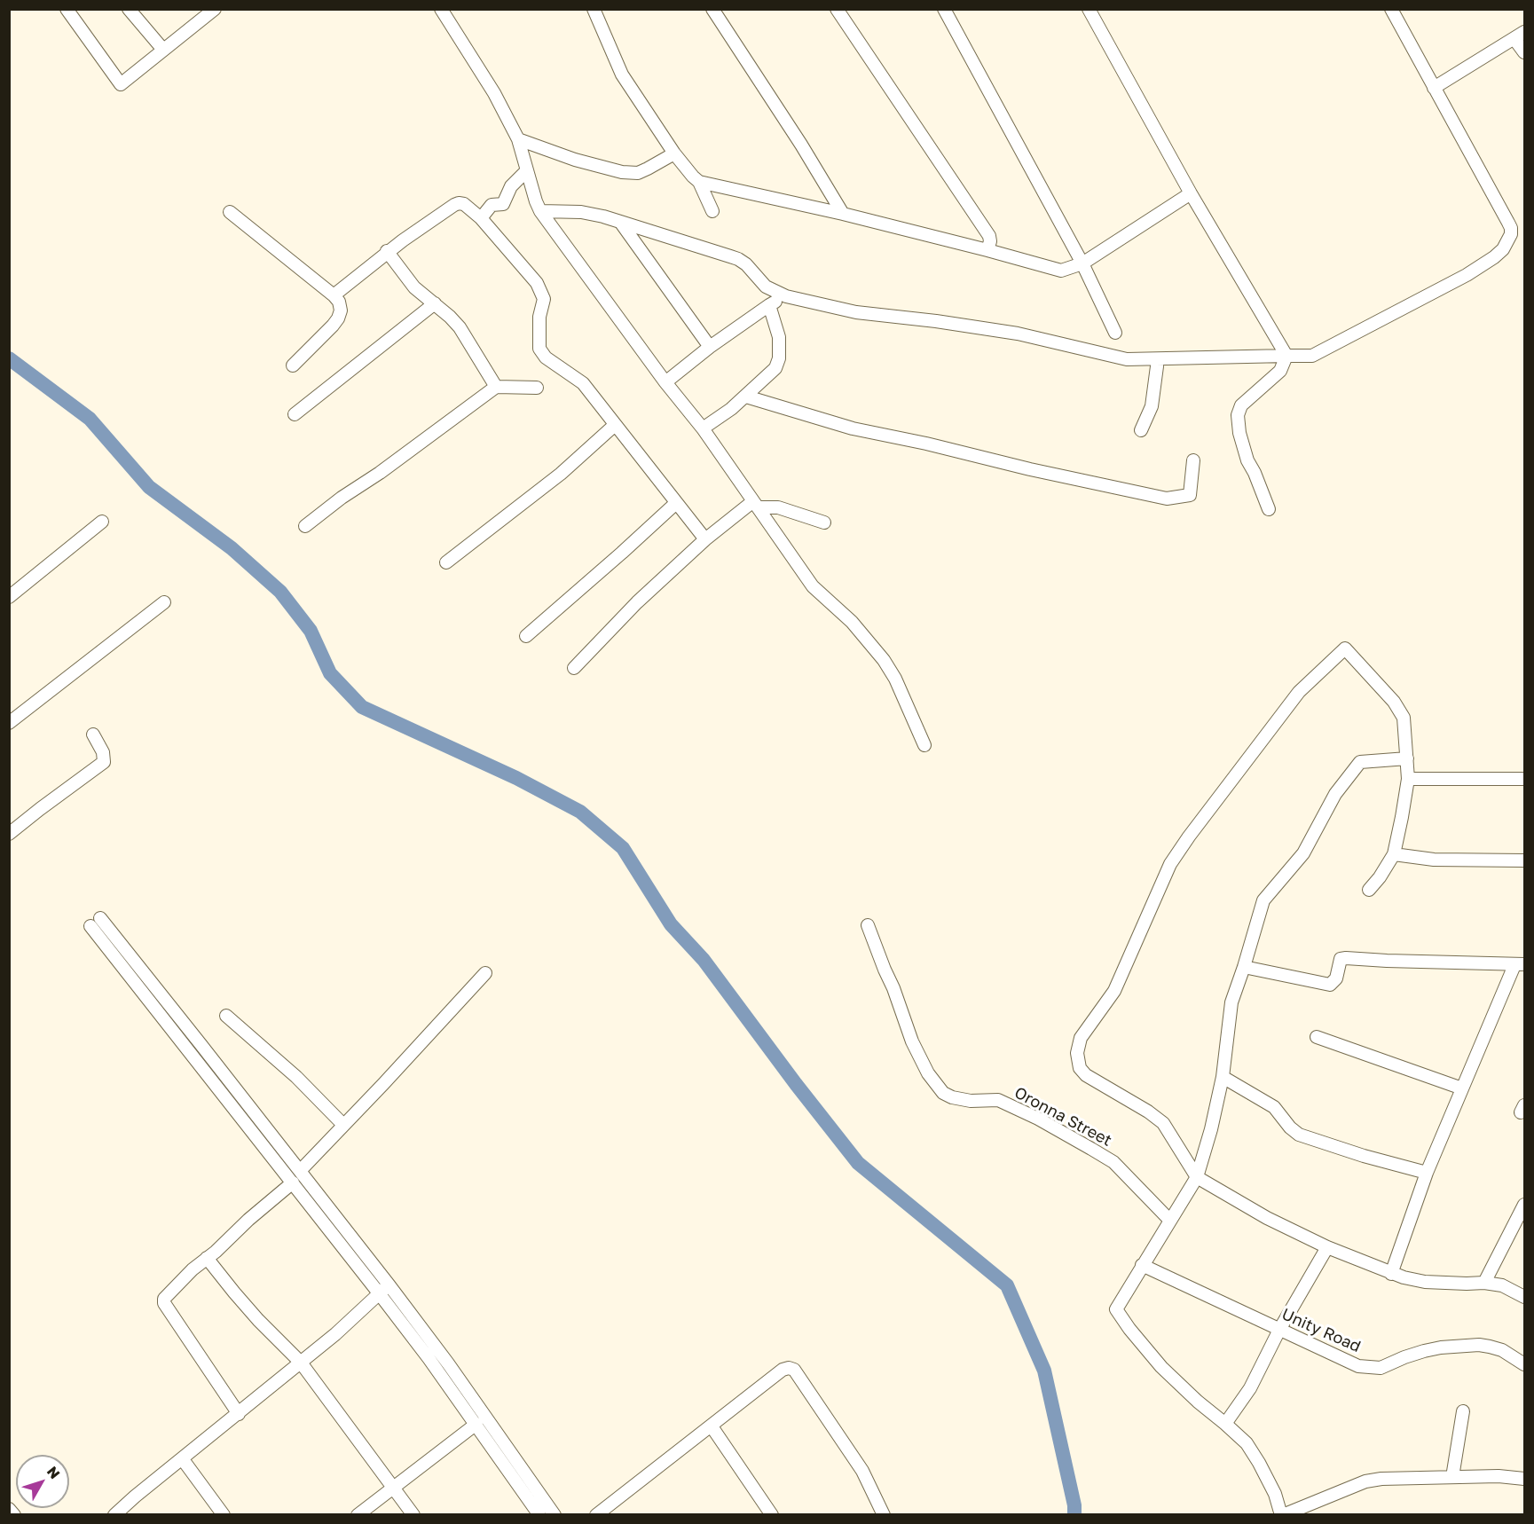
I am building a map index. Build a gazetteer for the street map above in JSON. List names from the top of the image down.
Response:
{
  "streets": {
    "street": ["Oronna Street", "Unity Road"]
  },
  "north": "top right"
}
